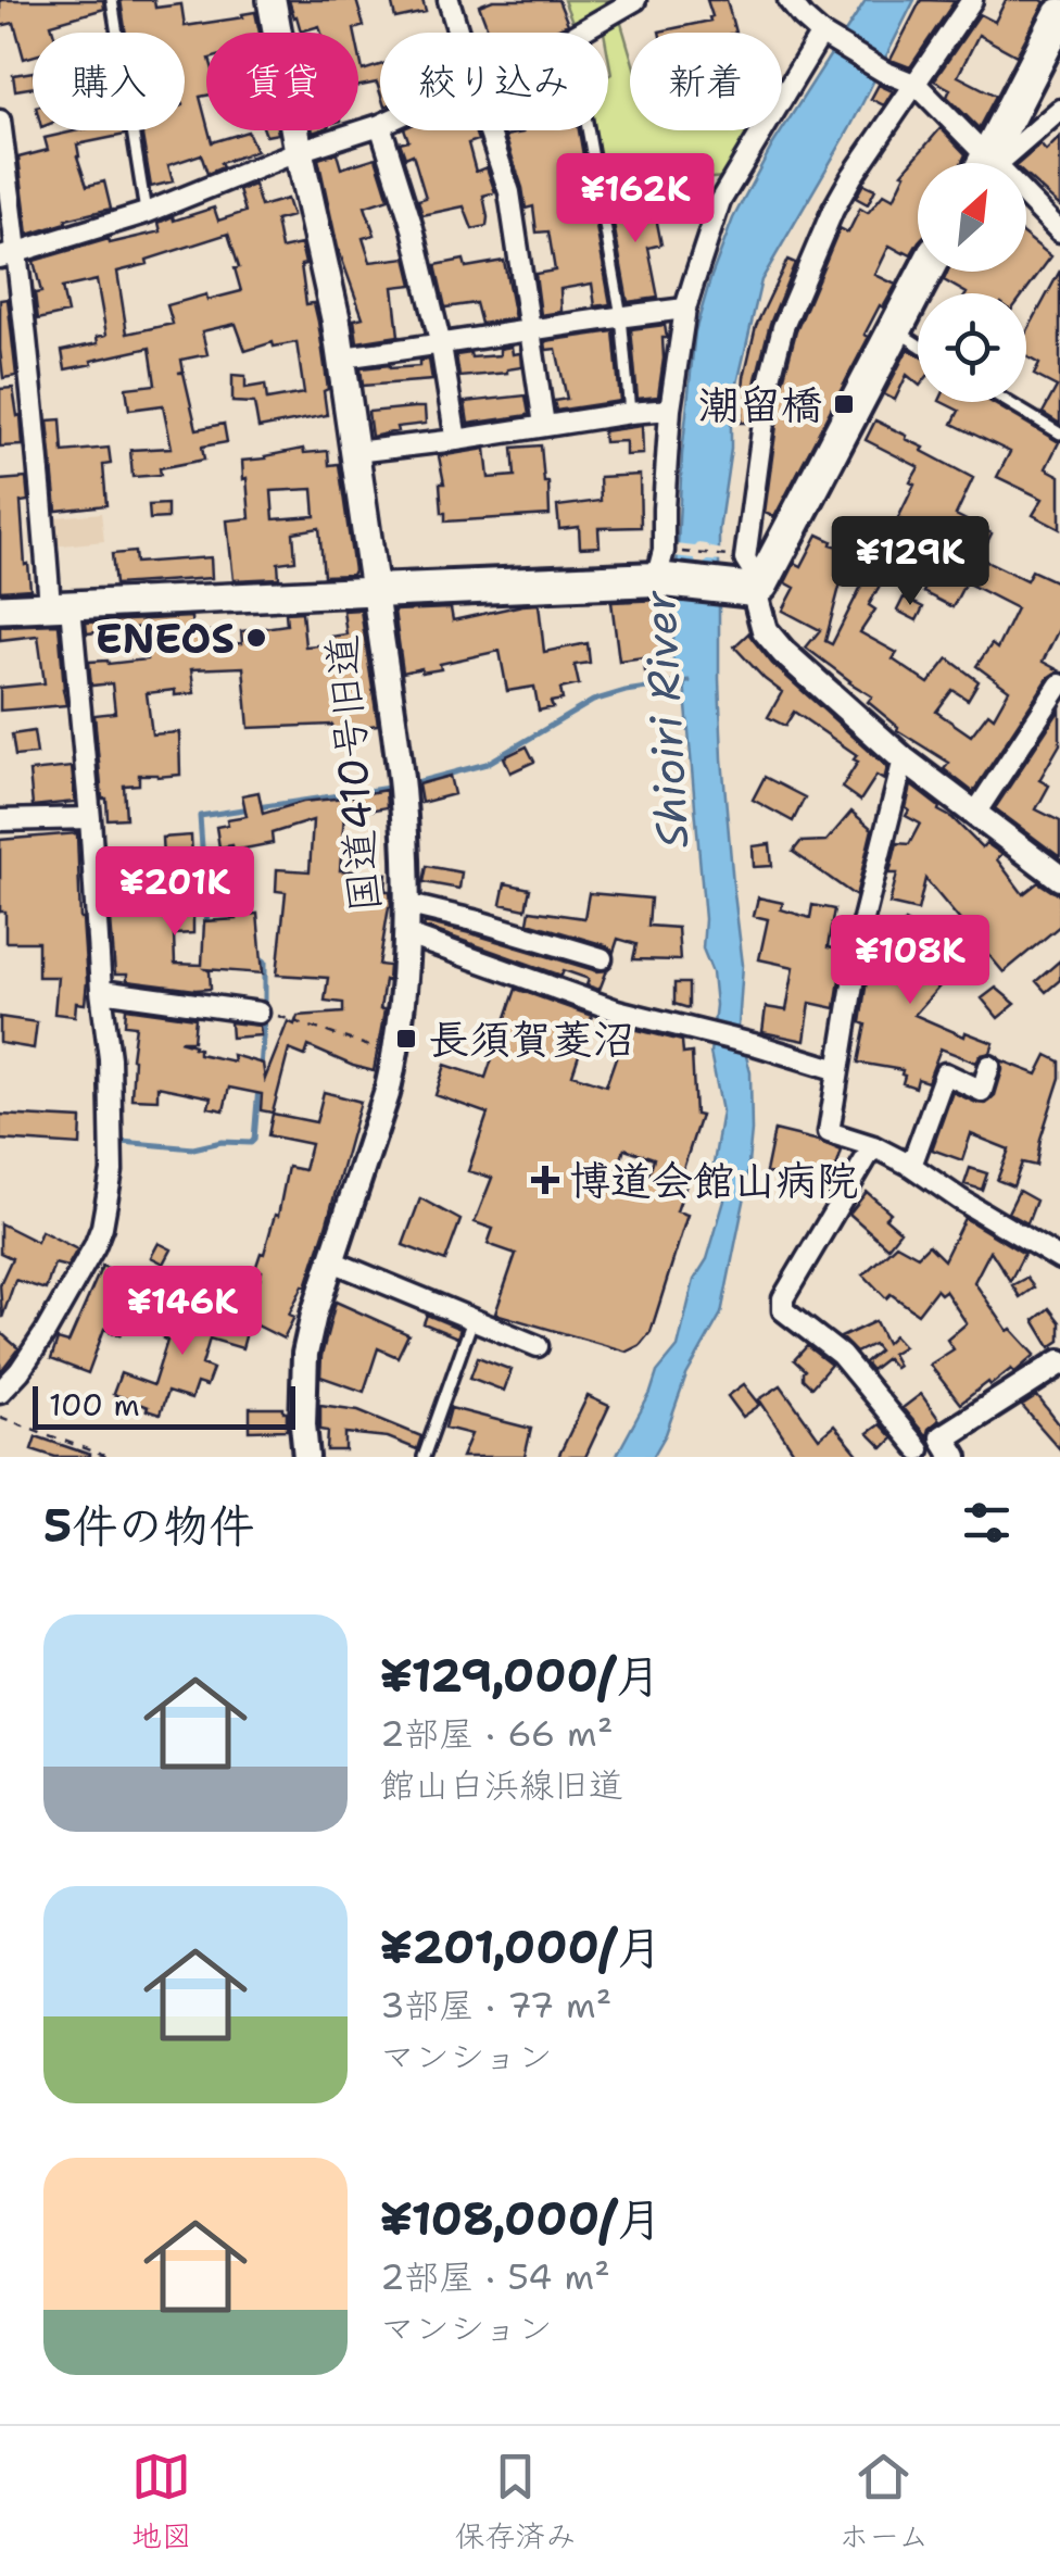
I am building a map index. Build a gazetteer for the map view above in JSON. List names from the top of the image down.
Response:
{
  "streets": {
    "street": ["国道410号旧道"]
  },
  "water": ["Shioiri River"],
  "places": {
    "transit": ["潮留橋", "長須賀菱沼"],
    "other": ["ENEOS"],
    "health": ["博道会館山病院"]
  },
  "scale_bar": "100 m",
  "north": "top right",
  "page": {
    "chip": [
      "購入",
      "賃貸",
      "絞り込み",
      "新着"
    ],
    "price": [
      "¥162K",
      "¥129K",
      "¥201K",
      "¥108K",
      "¥146K"
    ],
    "scale": "100 m",
    "heading": "5件の物件",
    "list": [
      {
        "name": "¥129,000/月",
        "note": "2部屋 · 66 m² · 館山白浜線旧道"
      },
      {
        "name": "¥201,000/月",
        "note": "3部屋 · 77 m² · マンション"
      },
      {
        "name": "¥108,000/月",
        "note": "2部屋 · 54 m² · マンション"
      }
    ],
    "tabs": ["地図", "保存済み", "ホーム"]
  }
}
